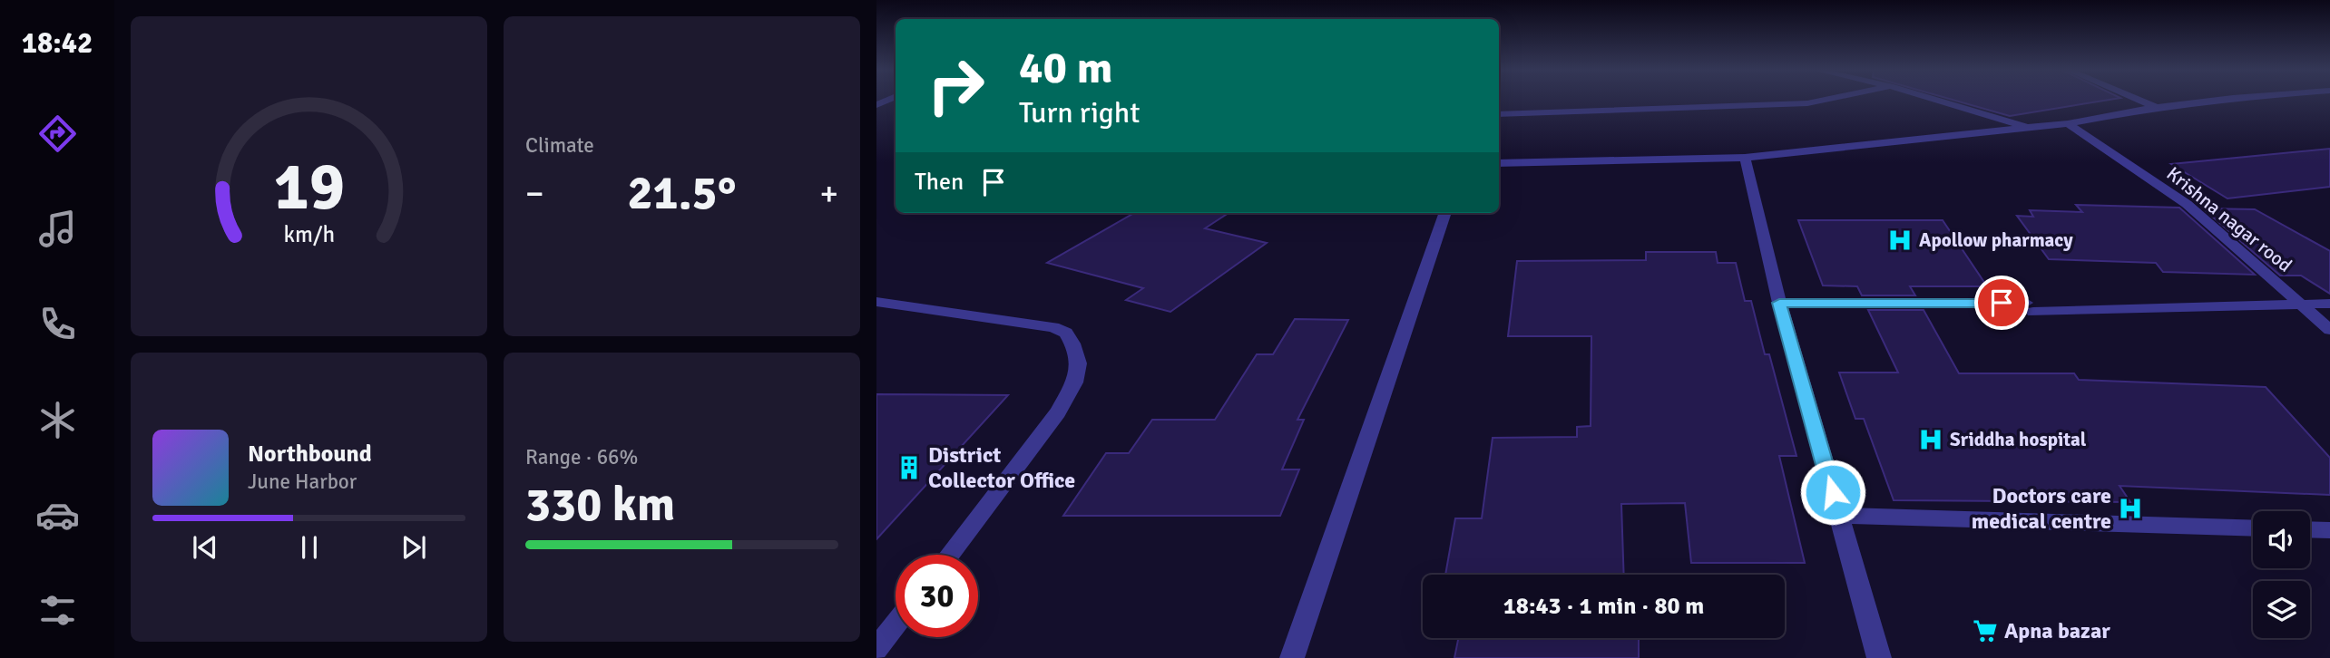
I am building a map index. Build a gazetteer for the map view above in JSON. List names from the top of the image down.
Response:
{
  "streets": {
    "street": ["Krishna nagar rood"]
  },
  "places": {
    "hospital": ["Apollow pharmacy", "Sriddha hospital", "Doctors care medical centre"],
    "building": ["District Collector Office"],
    "supermarket": ["Apna bazar"]
  },
  "page": {
    "tabs": "18:42",
    "tile": [
      "Climate",
      ["Range · 66%", "330 km"]
    ],
    "turn": ["40 m", "Turn right"],
    "then": "Then",
    "heat": ["−", "21.5°", "+"],
    "song": ["Northbound", "June Harbor"],
    "limit": "30",
    "trip": "18:43 · 1 min · 80 m",
    "gauge": ["19", "km/h"]
  }
}
